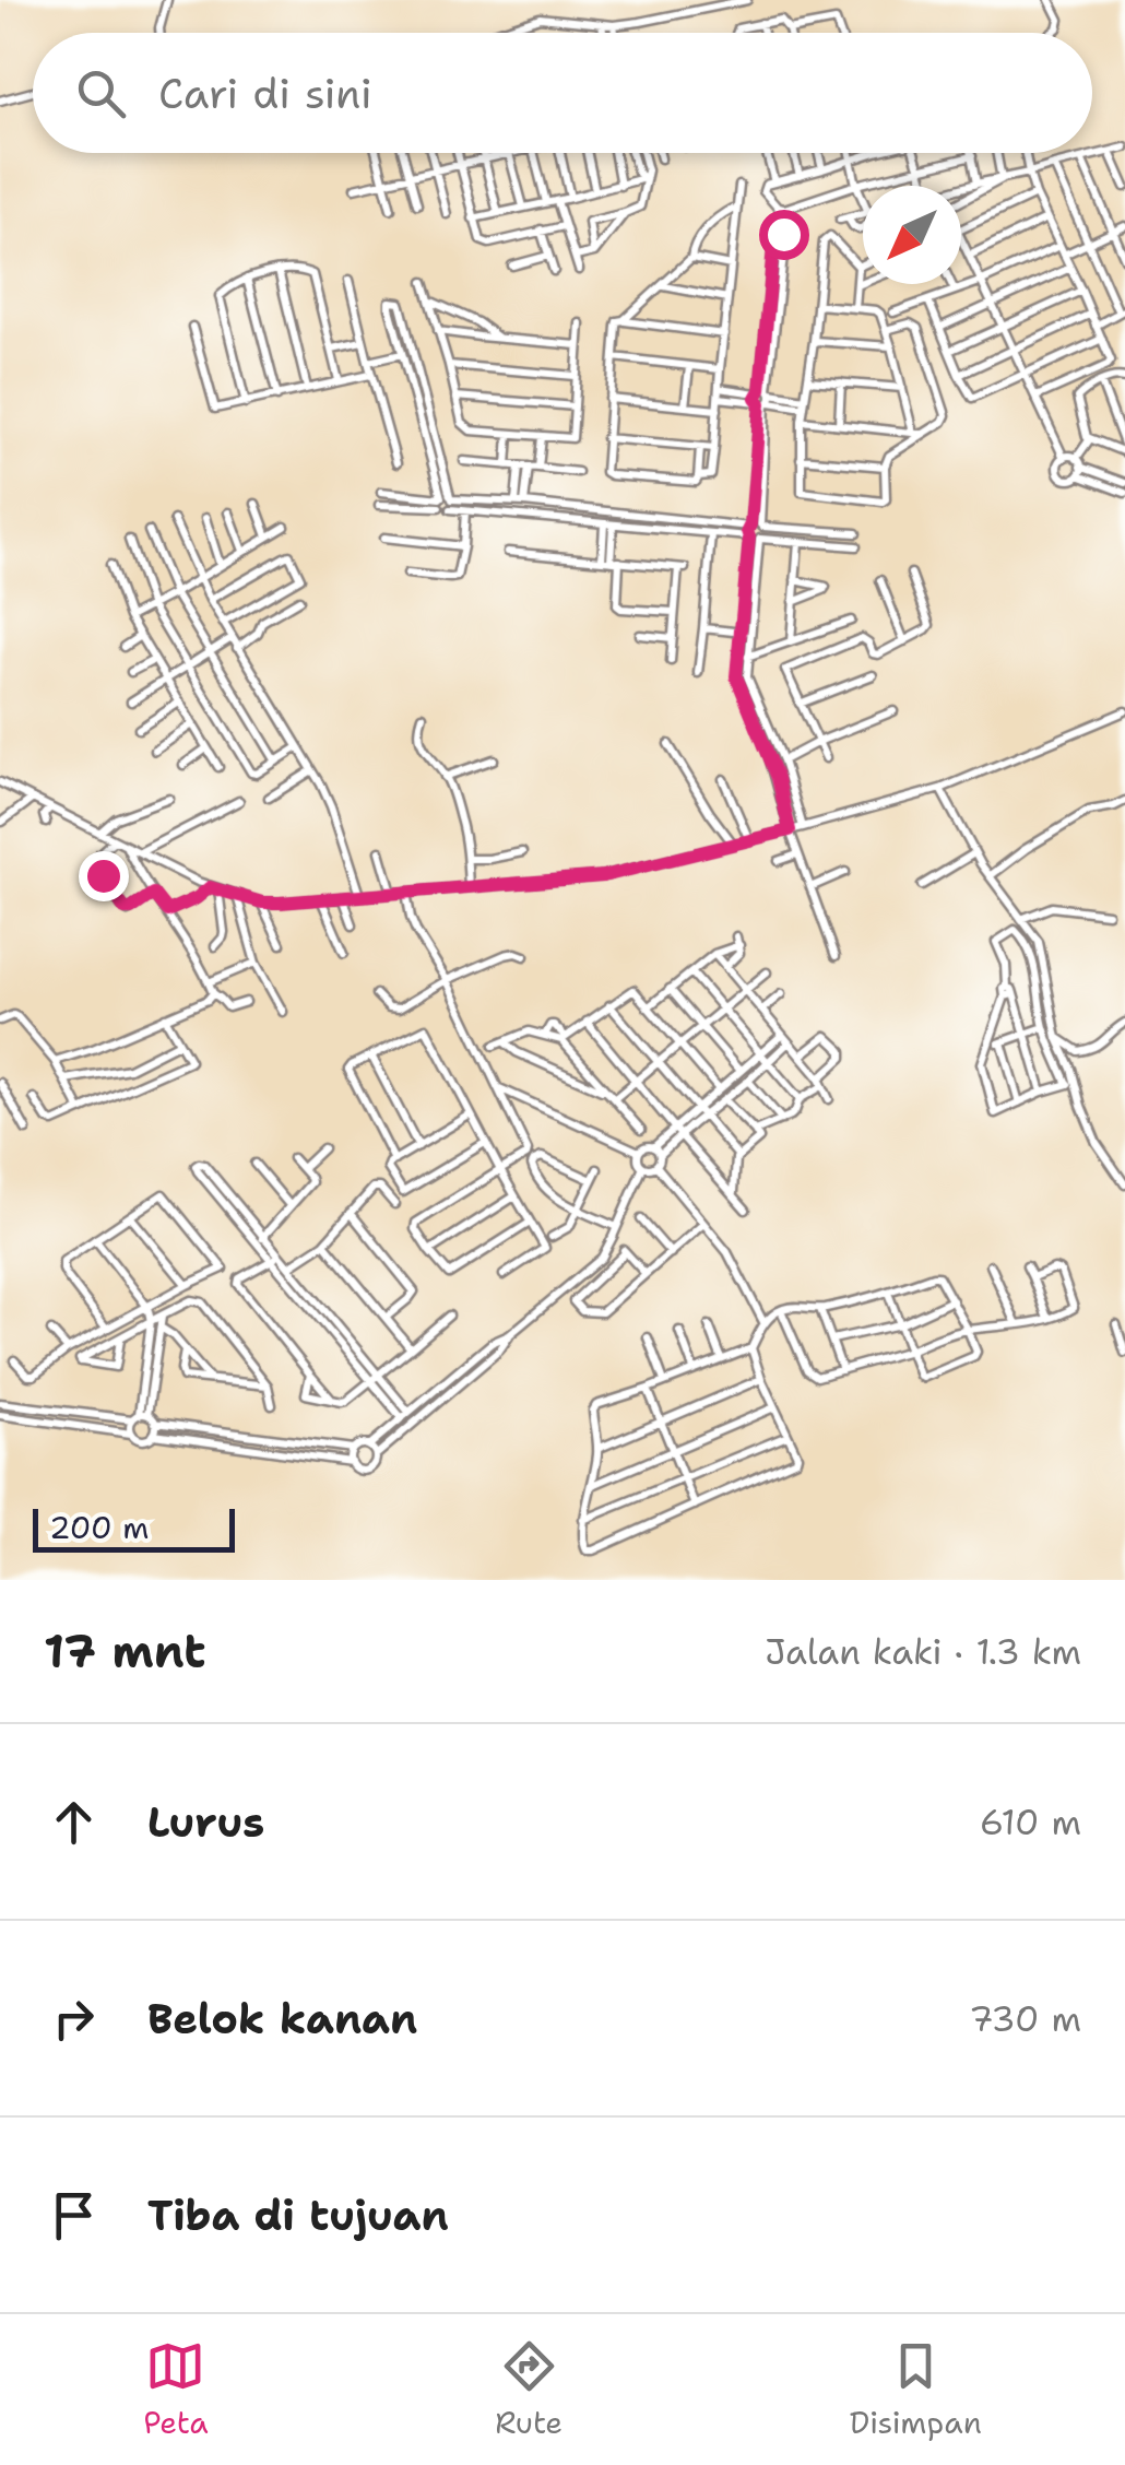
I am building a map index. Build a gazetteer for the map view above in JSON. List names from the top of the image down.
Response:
{
  "scale_bar": "200 m",
  "north": "bottom left",
  "page": {
    "search": "Cari di sini",
    "scale": "200 m",
    "heading": ["17 mnt", "Jalan kaki · 1.3 km"],
    "list": [
      ["Lurus", "610 m"],
      ["Belok kanan", "730 m"],
      "Tiba di tujuan"
    ],
    "nav": ["Peta", "Rute", "Disimpan"]
  }
}
